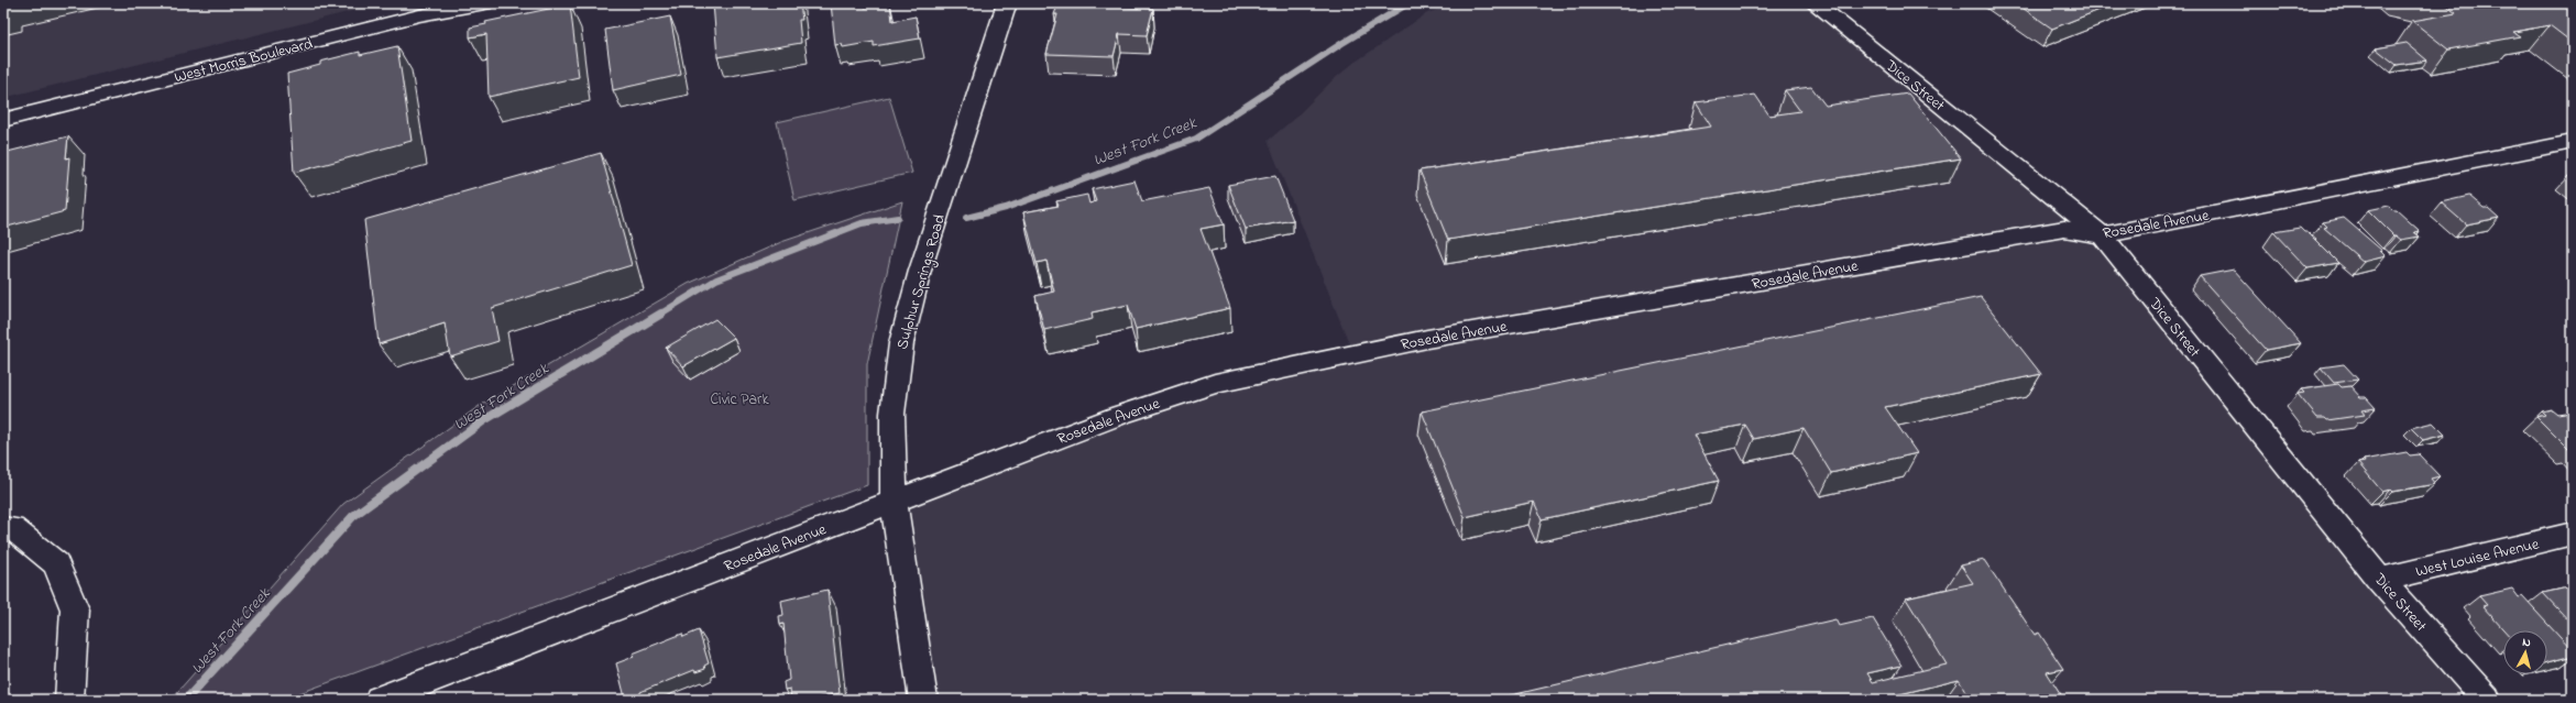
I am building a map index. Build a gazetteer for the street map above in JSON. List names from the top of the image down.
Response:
{
  "streets": {
    "street": [
      "West Morris Boulevard",
      "Dice Street",
      "Rosedale Avenue",
      "Sulphur Springs Road",
      "West Louise Avenue"
    ]
  },
  "crossings": [
    ["Dice Street", "Rosedale Avenue"],
    ["Dice Street", "West Louise Avenue"],
    ["Rosedale Avenue", "Sulphur Springs Road"]
  ],
  "water": ["West Fork Creek"],
  "parks": ["Civic Park"],
  "north": "top"
}
